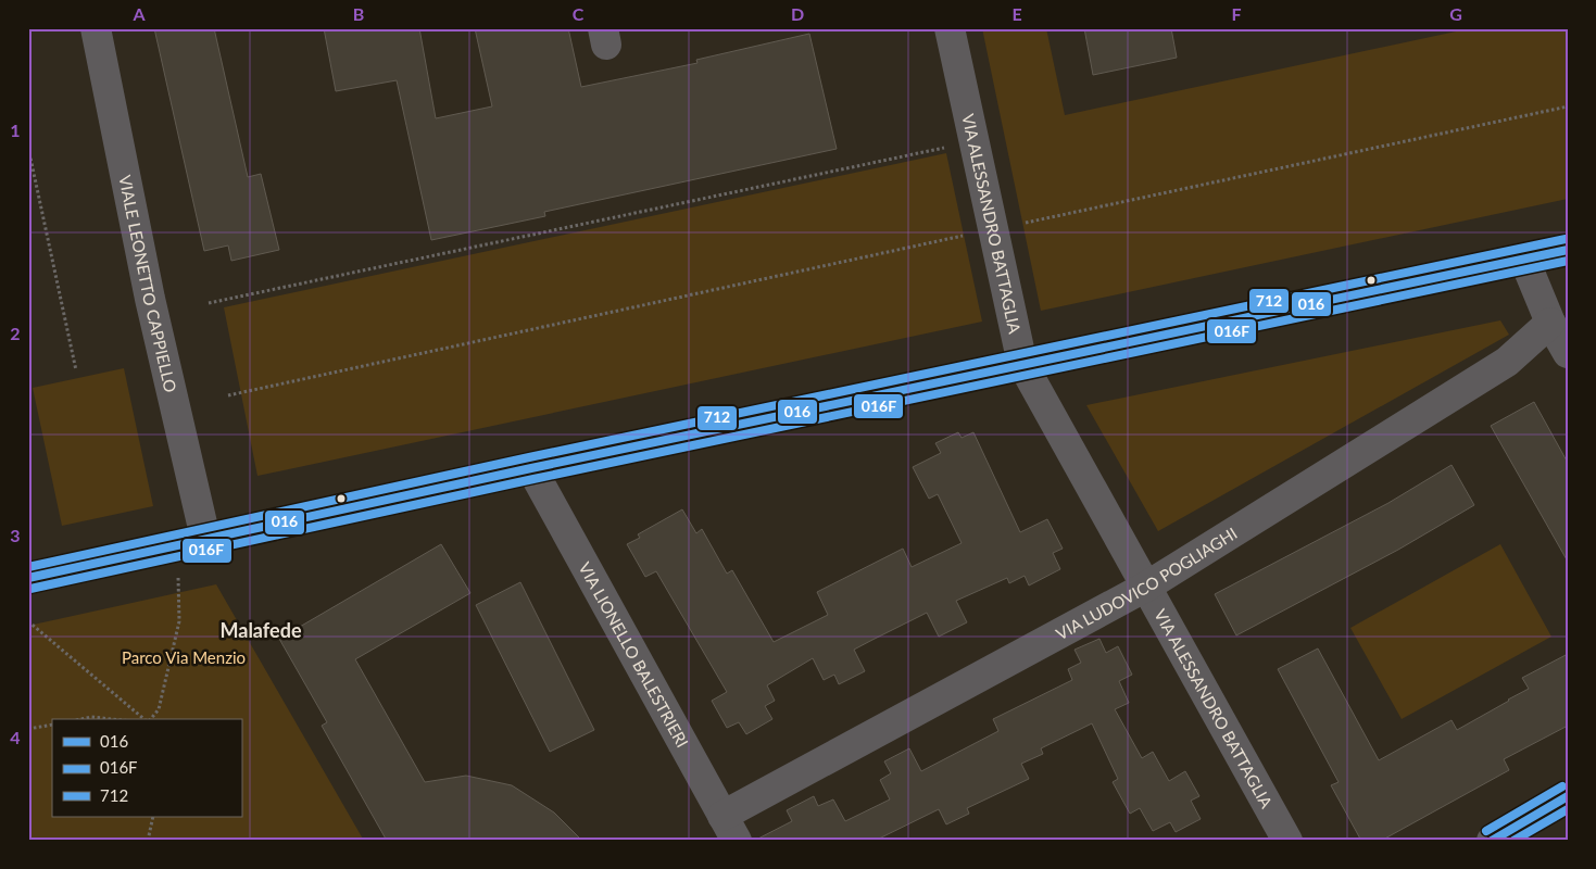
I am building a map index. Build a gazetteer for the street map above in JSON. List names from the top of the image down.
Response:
{
  "streets": {
    "street": [
      "VIA ALESSANDRO BATTAGLIA",
      "VIALE LEONETTO CAPPIELLO",
      "VIA LUDOVICO POGLIAGHI",
      "VIA LIONELLO BALESTRIERI"
    ]
  },
  "crossings": [
    ["VIA ALESSANDRO BATTAGLIA", "VIA LUDOVICO POGLIAGHI"],
    ["VIA LUDOVICO POGLIAGHI", "VIA LIONELLO BALESTRIERI"]
  ],
  "districts": ["Malafede"],
  "parks": ["Parco Via Menzio"],
  "lines": ["transit line 712", "transit line 016", "transit line 016F"],
  "legend": ["016", "016F", "712"],
  "grid": {
    "columns": [
      "A",
      "B",
      "C",
      "D",
      "E",
      "F",
      "G"
    ],
    "rows": [
      "1",
      "2",
      "3",
      "4"
    ]
  }
}
